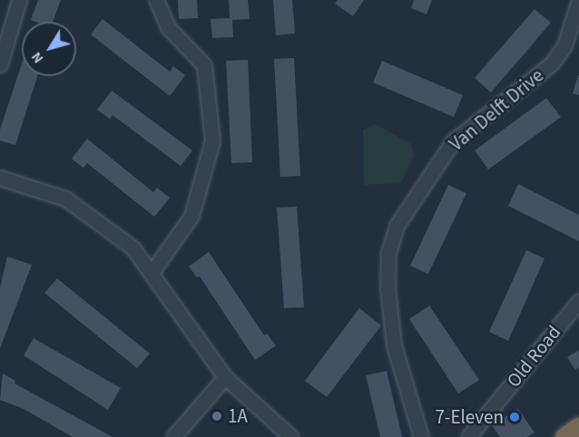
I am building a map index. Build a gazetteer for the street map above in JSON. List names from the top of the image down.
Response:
{
  "streets": {
    "street": ["Van Delft Drive", "Old Road"]
  },
  "places": ["1A", "7-Eleven"],
  "north": "bottom left"
}
